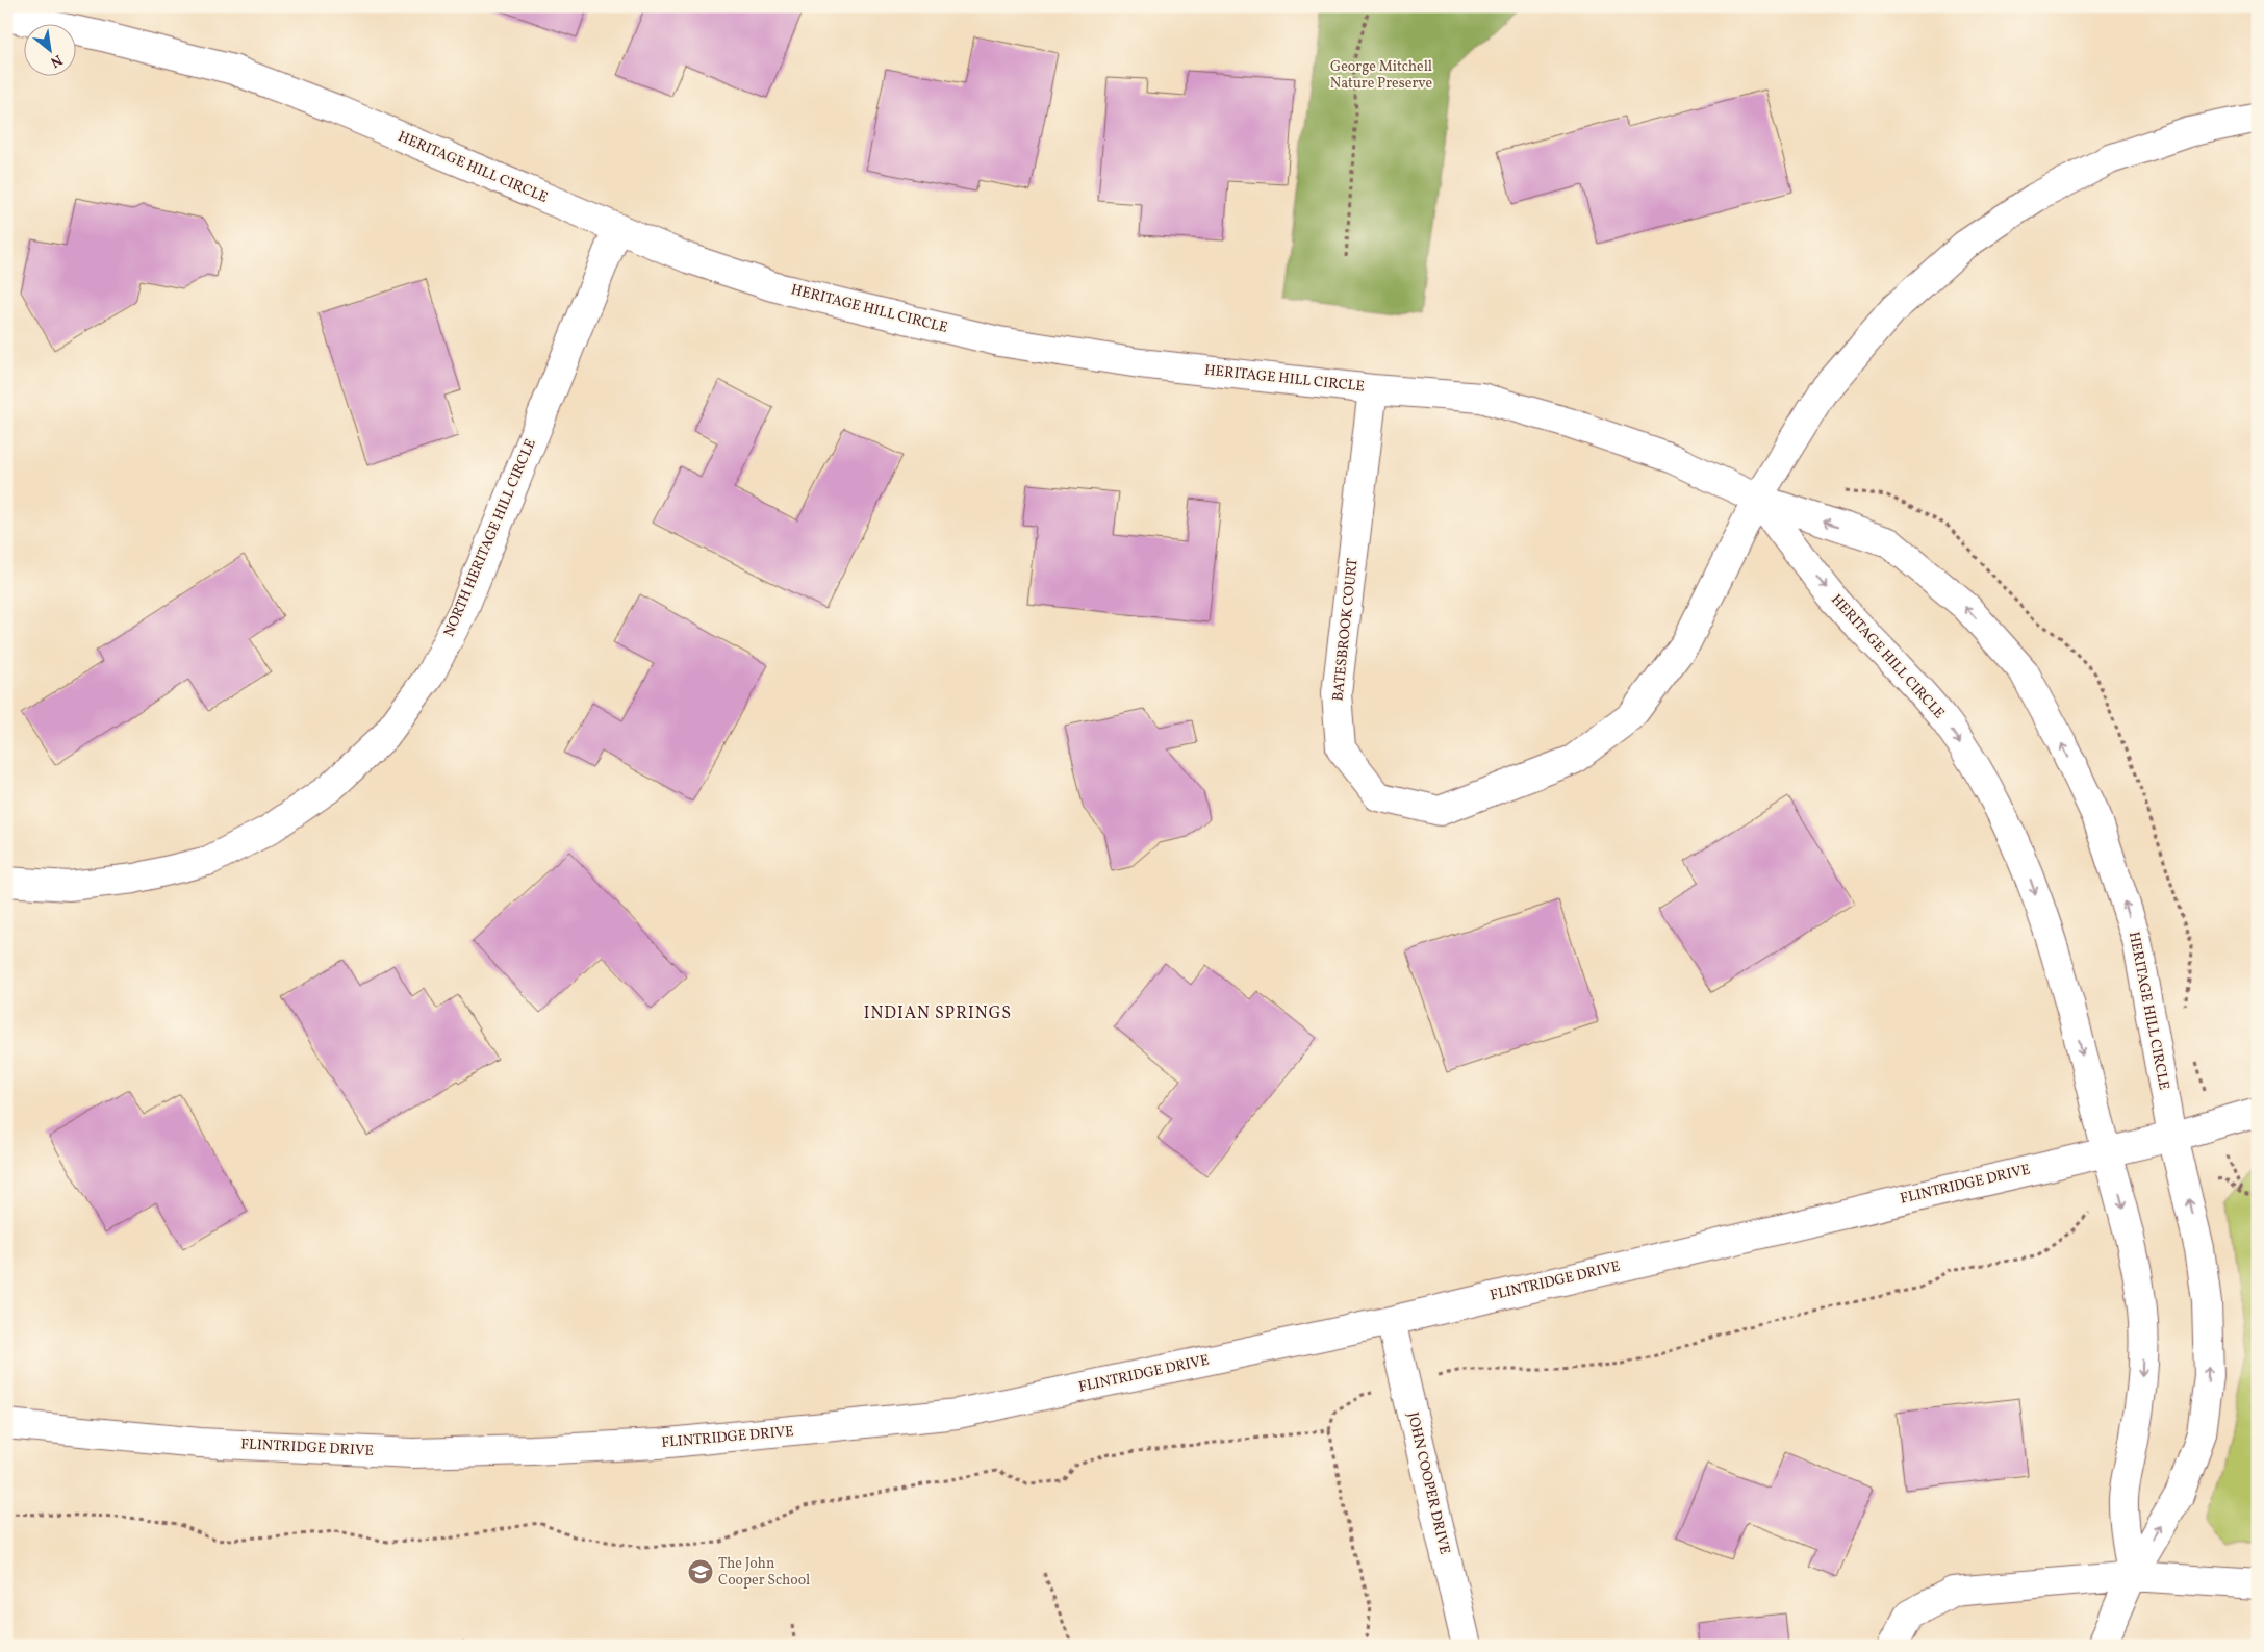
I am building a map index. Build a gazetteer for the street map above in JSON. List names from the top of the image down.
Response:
{
  "streets": {
    "street": [
      "HERITAGE HILL CIRCLE",
      "NORTH HERITAGE HILL CIRCLE",
      "BATESBROOK COURT",
      "FLINTRIDGE DRIVE",
      "JOHN COOPER DRIVE"
    ]
  },
  "crossings": [
    ["HERITAGE HILL CIRCLE", "NORTH HERITAGE HILL CIRCLE"],
    ["HERITAGE HILL CIRCLE", "BATESBROOK COURT"],
    ["HERITAGE HILL CIRCLE", "FLINTRIDGE DRIVE"],
    ["FLINTRIDGE DRIVE", "JOHN COOPER DRIVE"]
  ],
  "districts": ["INDIAN SPRINGS"],
  "parks": ["George Mitchell Nature Preserve"],
  "places": {
    "school or university": ["The John Cooper School"]
  },
  "north": "bottom right"
}
